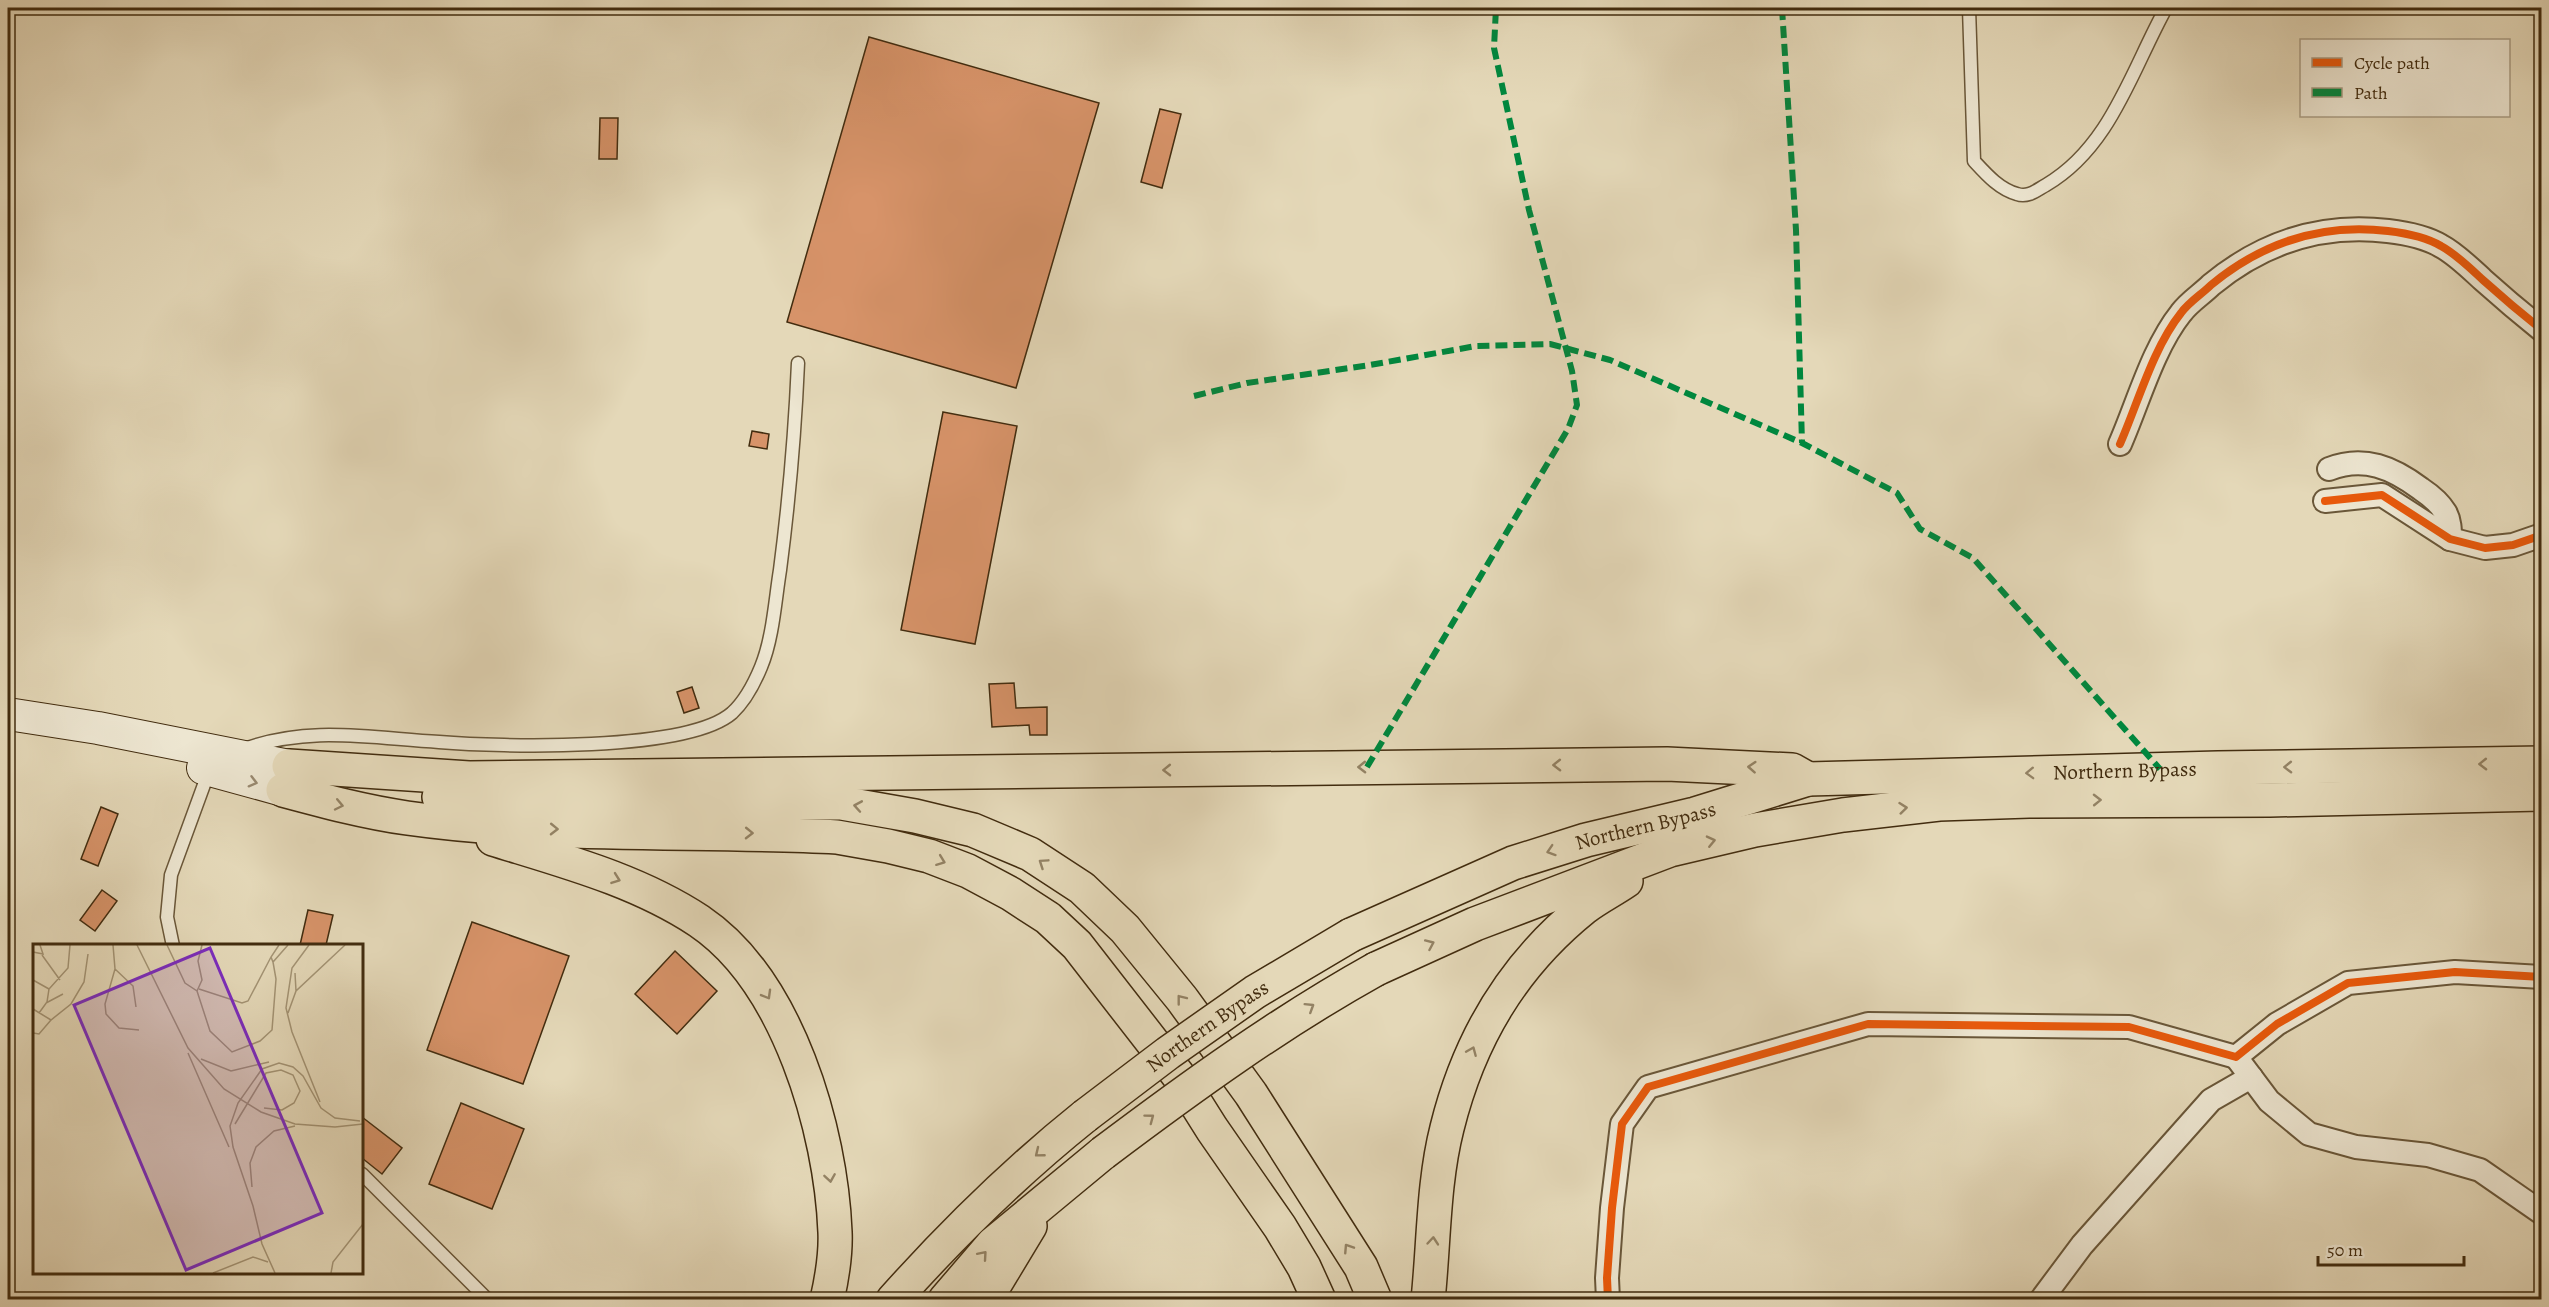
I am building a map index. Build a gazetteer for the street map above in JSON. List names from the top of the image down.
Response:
{
  "streets": {
    "highway": ["Northern Bypass"]
  },
  "legend": ["Cycle path", "Path"],
  "scale_bar": "50 m"
}
